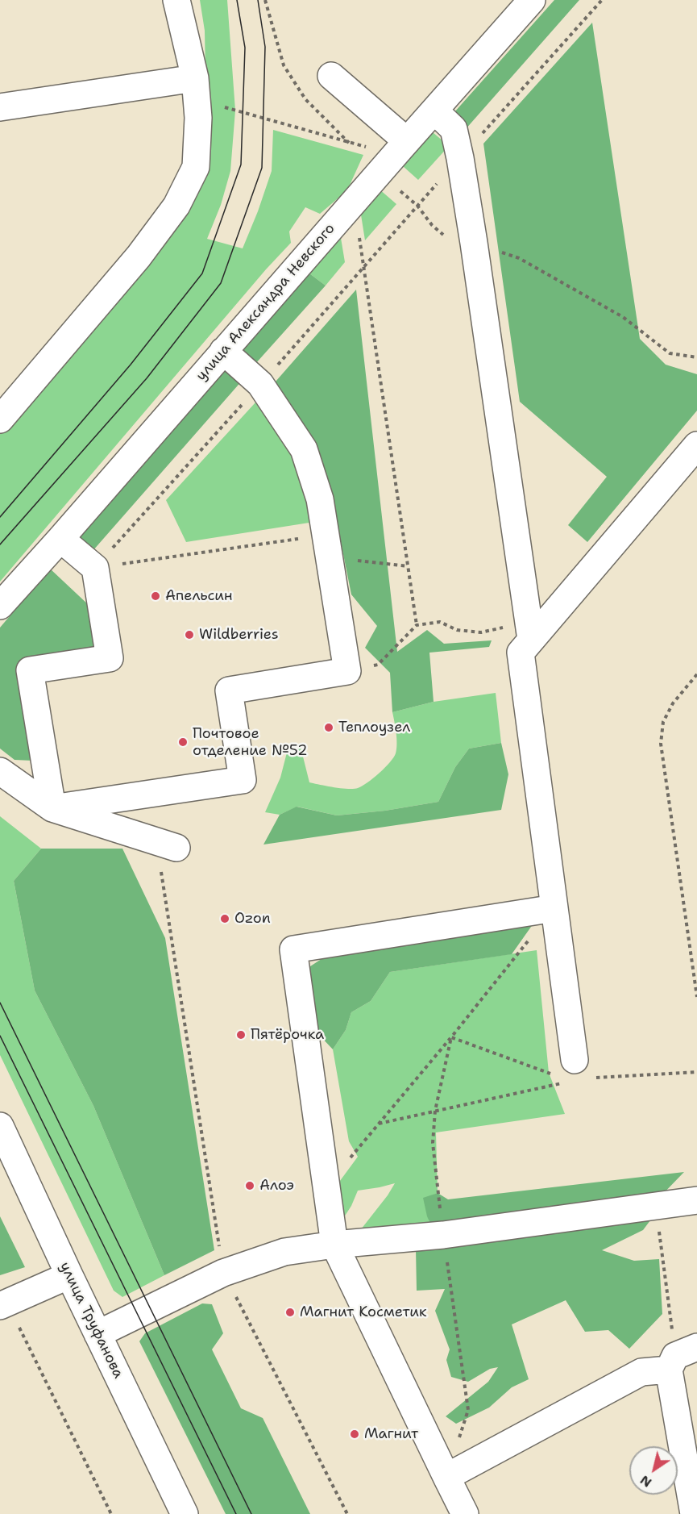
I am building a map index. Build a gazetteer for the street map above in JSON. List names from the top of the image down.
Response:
{
  "streets": {
    "street": ["улица Александра Невского", "улица Труфанова"]
  },
  "places": [
    "Апельсин",
    "Wildberries",
    "Теплоузел",
    "Почтовое отделение №52",
    "Ozon",
    "Пятёрочка",
    "Алоэ",
    "Магнит Косметик",
    "Магнит"
  ],
  "north": "bottom left"
}
